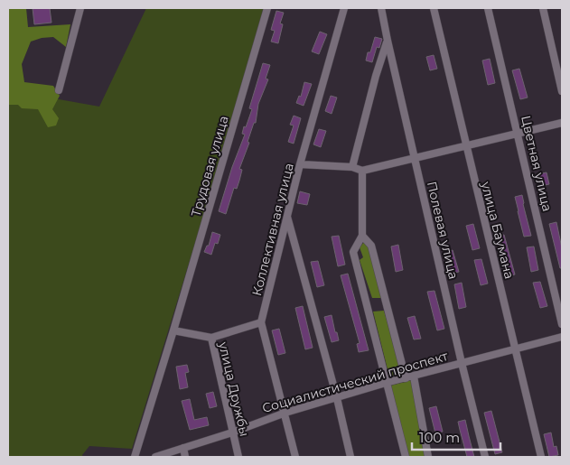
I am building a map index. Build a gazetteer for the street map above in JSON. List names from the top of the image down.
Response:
{
  "streets": {
    "street": [
      "Цветная улица",
      "Трудовая улица",
      "Коллективная улица",
      "Полевая улица",
      "улица Баумана",
      "Социалистический проспект",
      "улица Дружбы"
    ]
  },
  "crossings": [
    ["Трудовая улица", "улица Дружбы"],
    ["Коллективная улица", "Социалистический проспект"],
    ["Полевая улица", "Социалистический проспект"],
    ["улица Баумана", "Социалистический проспект"],
    ["Социалистический проспект", "улица Дружбы"]
  ],
  "scale_bar": "100 m"
}
